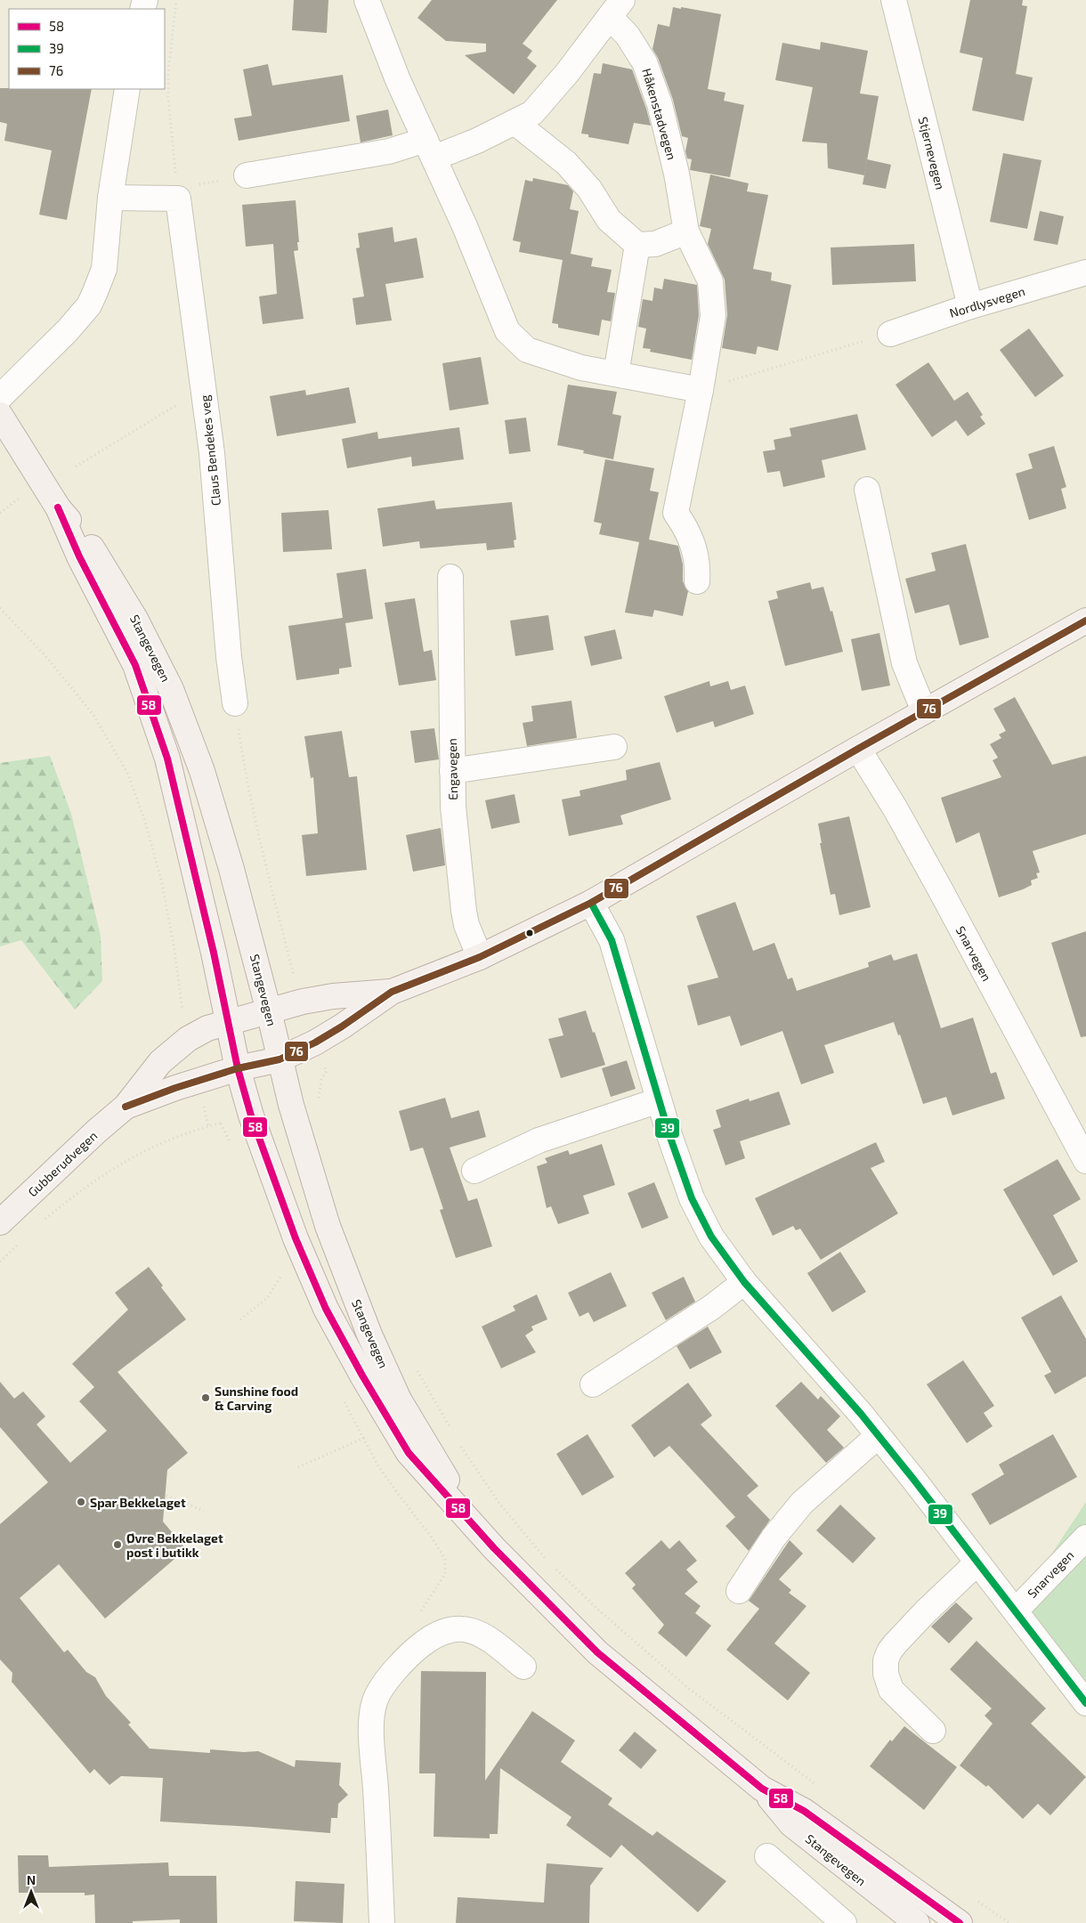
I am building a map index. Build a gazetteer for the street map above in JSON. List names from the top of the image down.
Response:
{
  "streets": {
    "main road": ["Stangevegen", "Gubberudvegen"],
    "street": [
      "Håkenstadvegen",
      "Stjernevegen",
      "Nordlysvegen",
      "Claus Bendekes veg",
      "Engavegen",
      "Snarvegen"
    ]
  },
  "crossings": [
    ["Stjernevegen", "Nordlysvegen"],
    ["Stangevegen", "Gubberudvegen"]
  ],
  "places": ["Sunshine food & Carving", "Spar Bekkelaget", "Øvre Bekkelaget post i butikk"],
  "lines": ["transit line 58", "transit line 76", "transit line 39"],
  "legend": ["58", "39", "76"],
  "north": "top"
}
